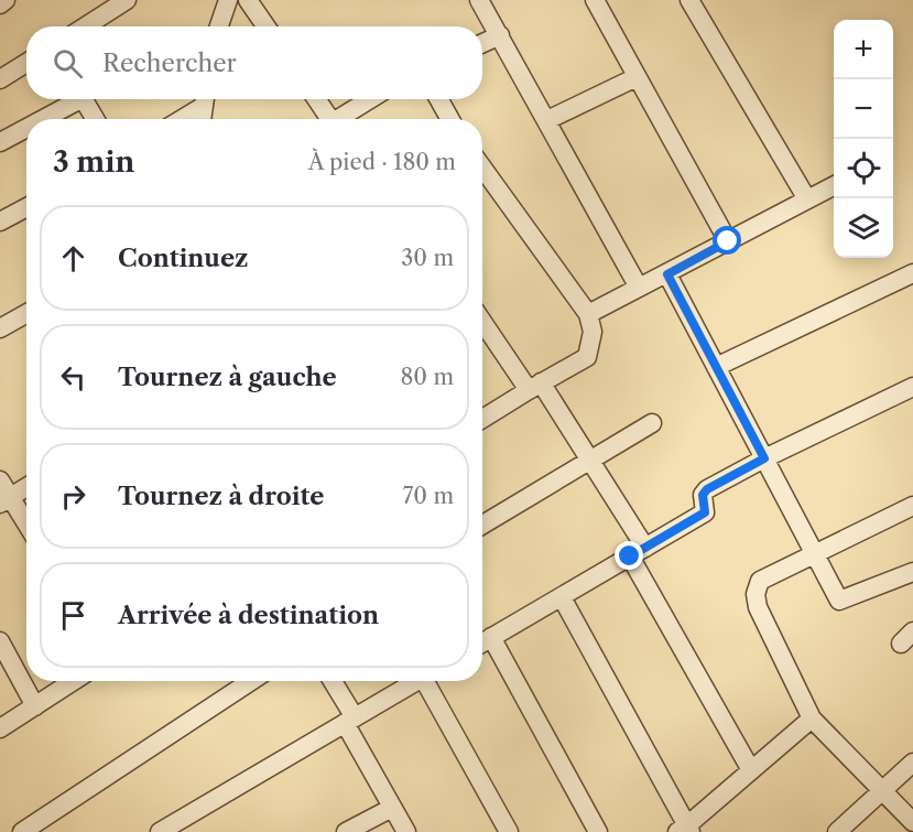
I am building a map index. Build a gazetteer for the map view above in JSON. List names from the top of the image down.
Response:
{
  "page": {
    "map_buttons": ["+", "−"],
    "search": "Rechercher",
    "heading": ["3 min", "À pied · 180 m"],
    "list": [
      ["Continuez", "30 m"],
      ["Tournez à gauche", "80 m"],
      ["Tournez à droite", "70 m"],
      "Arrivée à destination"
    ]
  }
}
